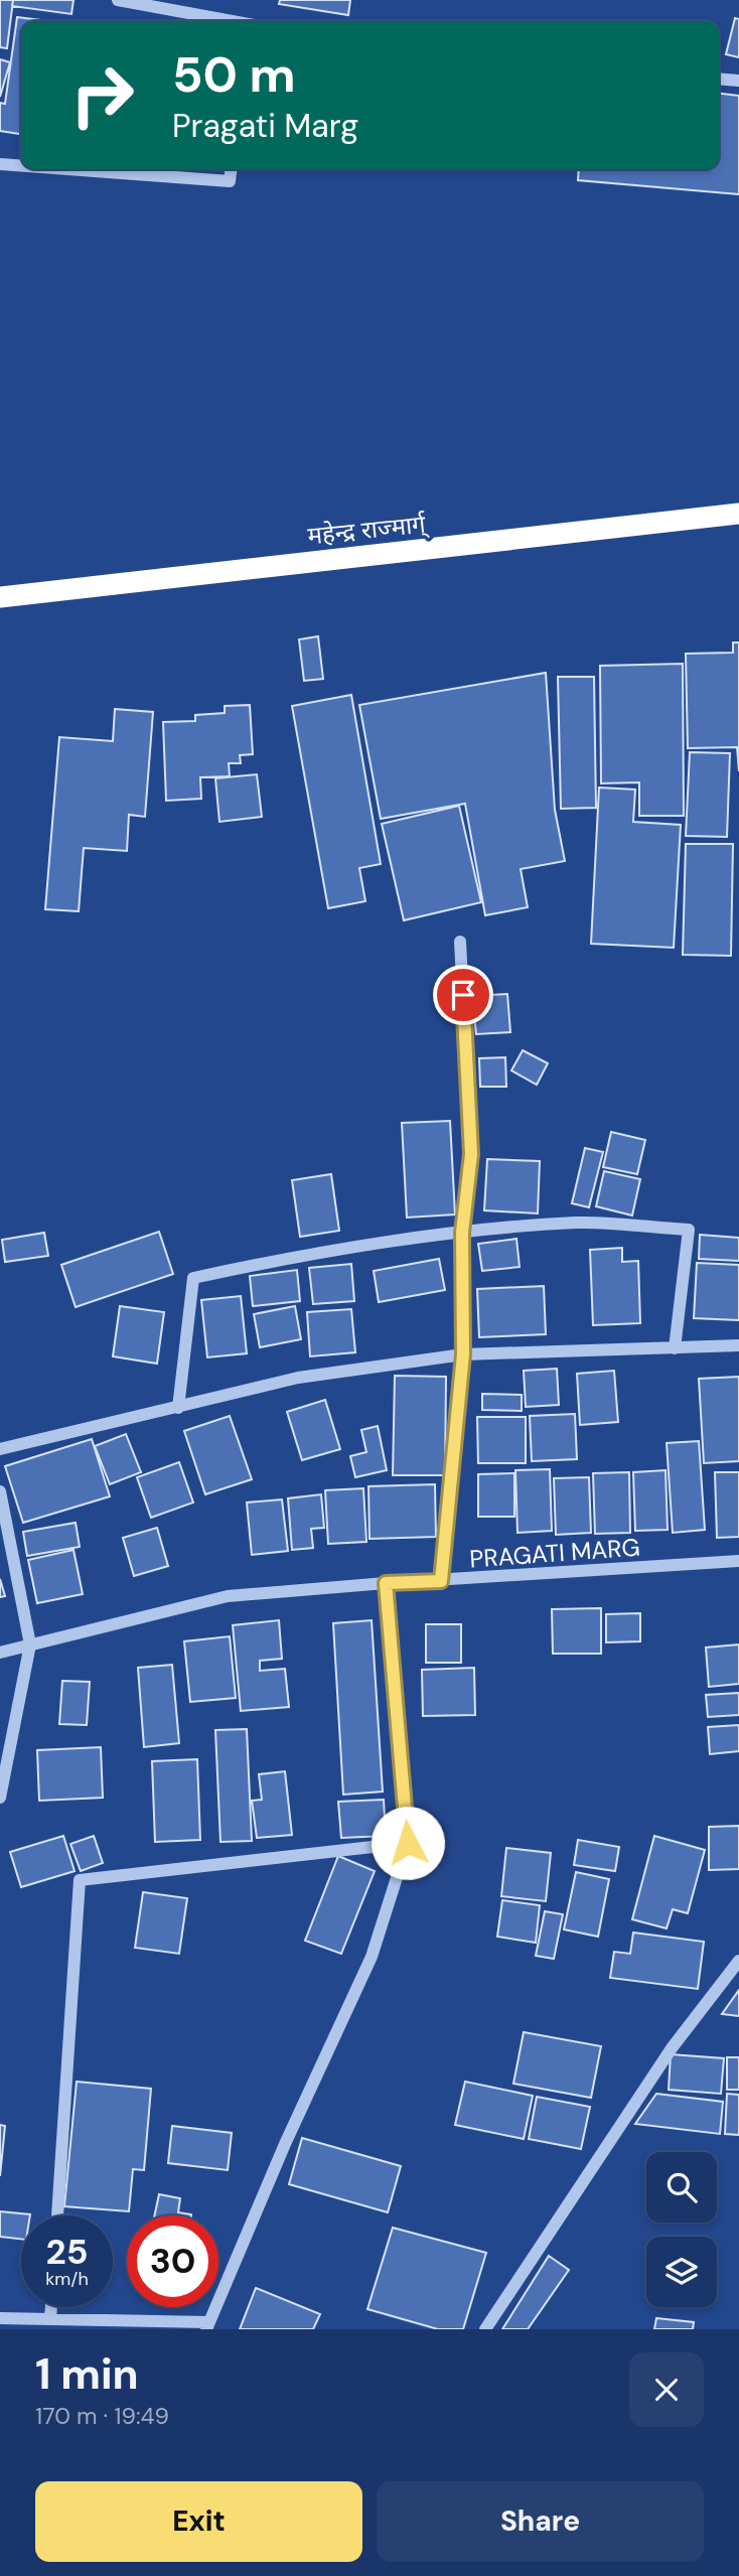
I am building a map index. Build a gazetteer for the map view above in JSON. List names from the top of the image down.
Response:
{
  "streets": {
    "highway": ["महेन्द्र राज्मार्ग्"],
    "street": ["PRAGATI MARG"]
  },
  "page": {
    "turn": ["50 m", "Pragati Marg"],
    "speed": "25 km/h",
    "limit": "30",
    "heading": ["1 min", "170 m · 19:49"],
    "buttons": ["Exit", "Share"]
  }
}
